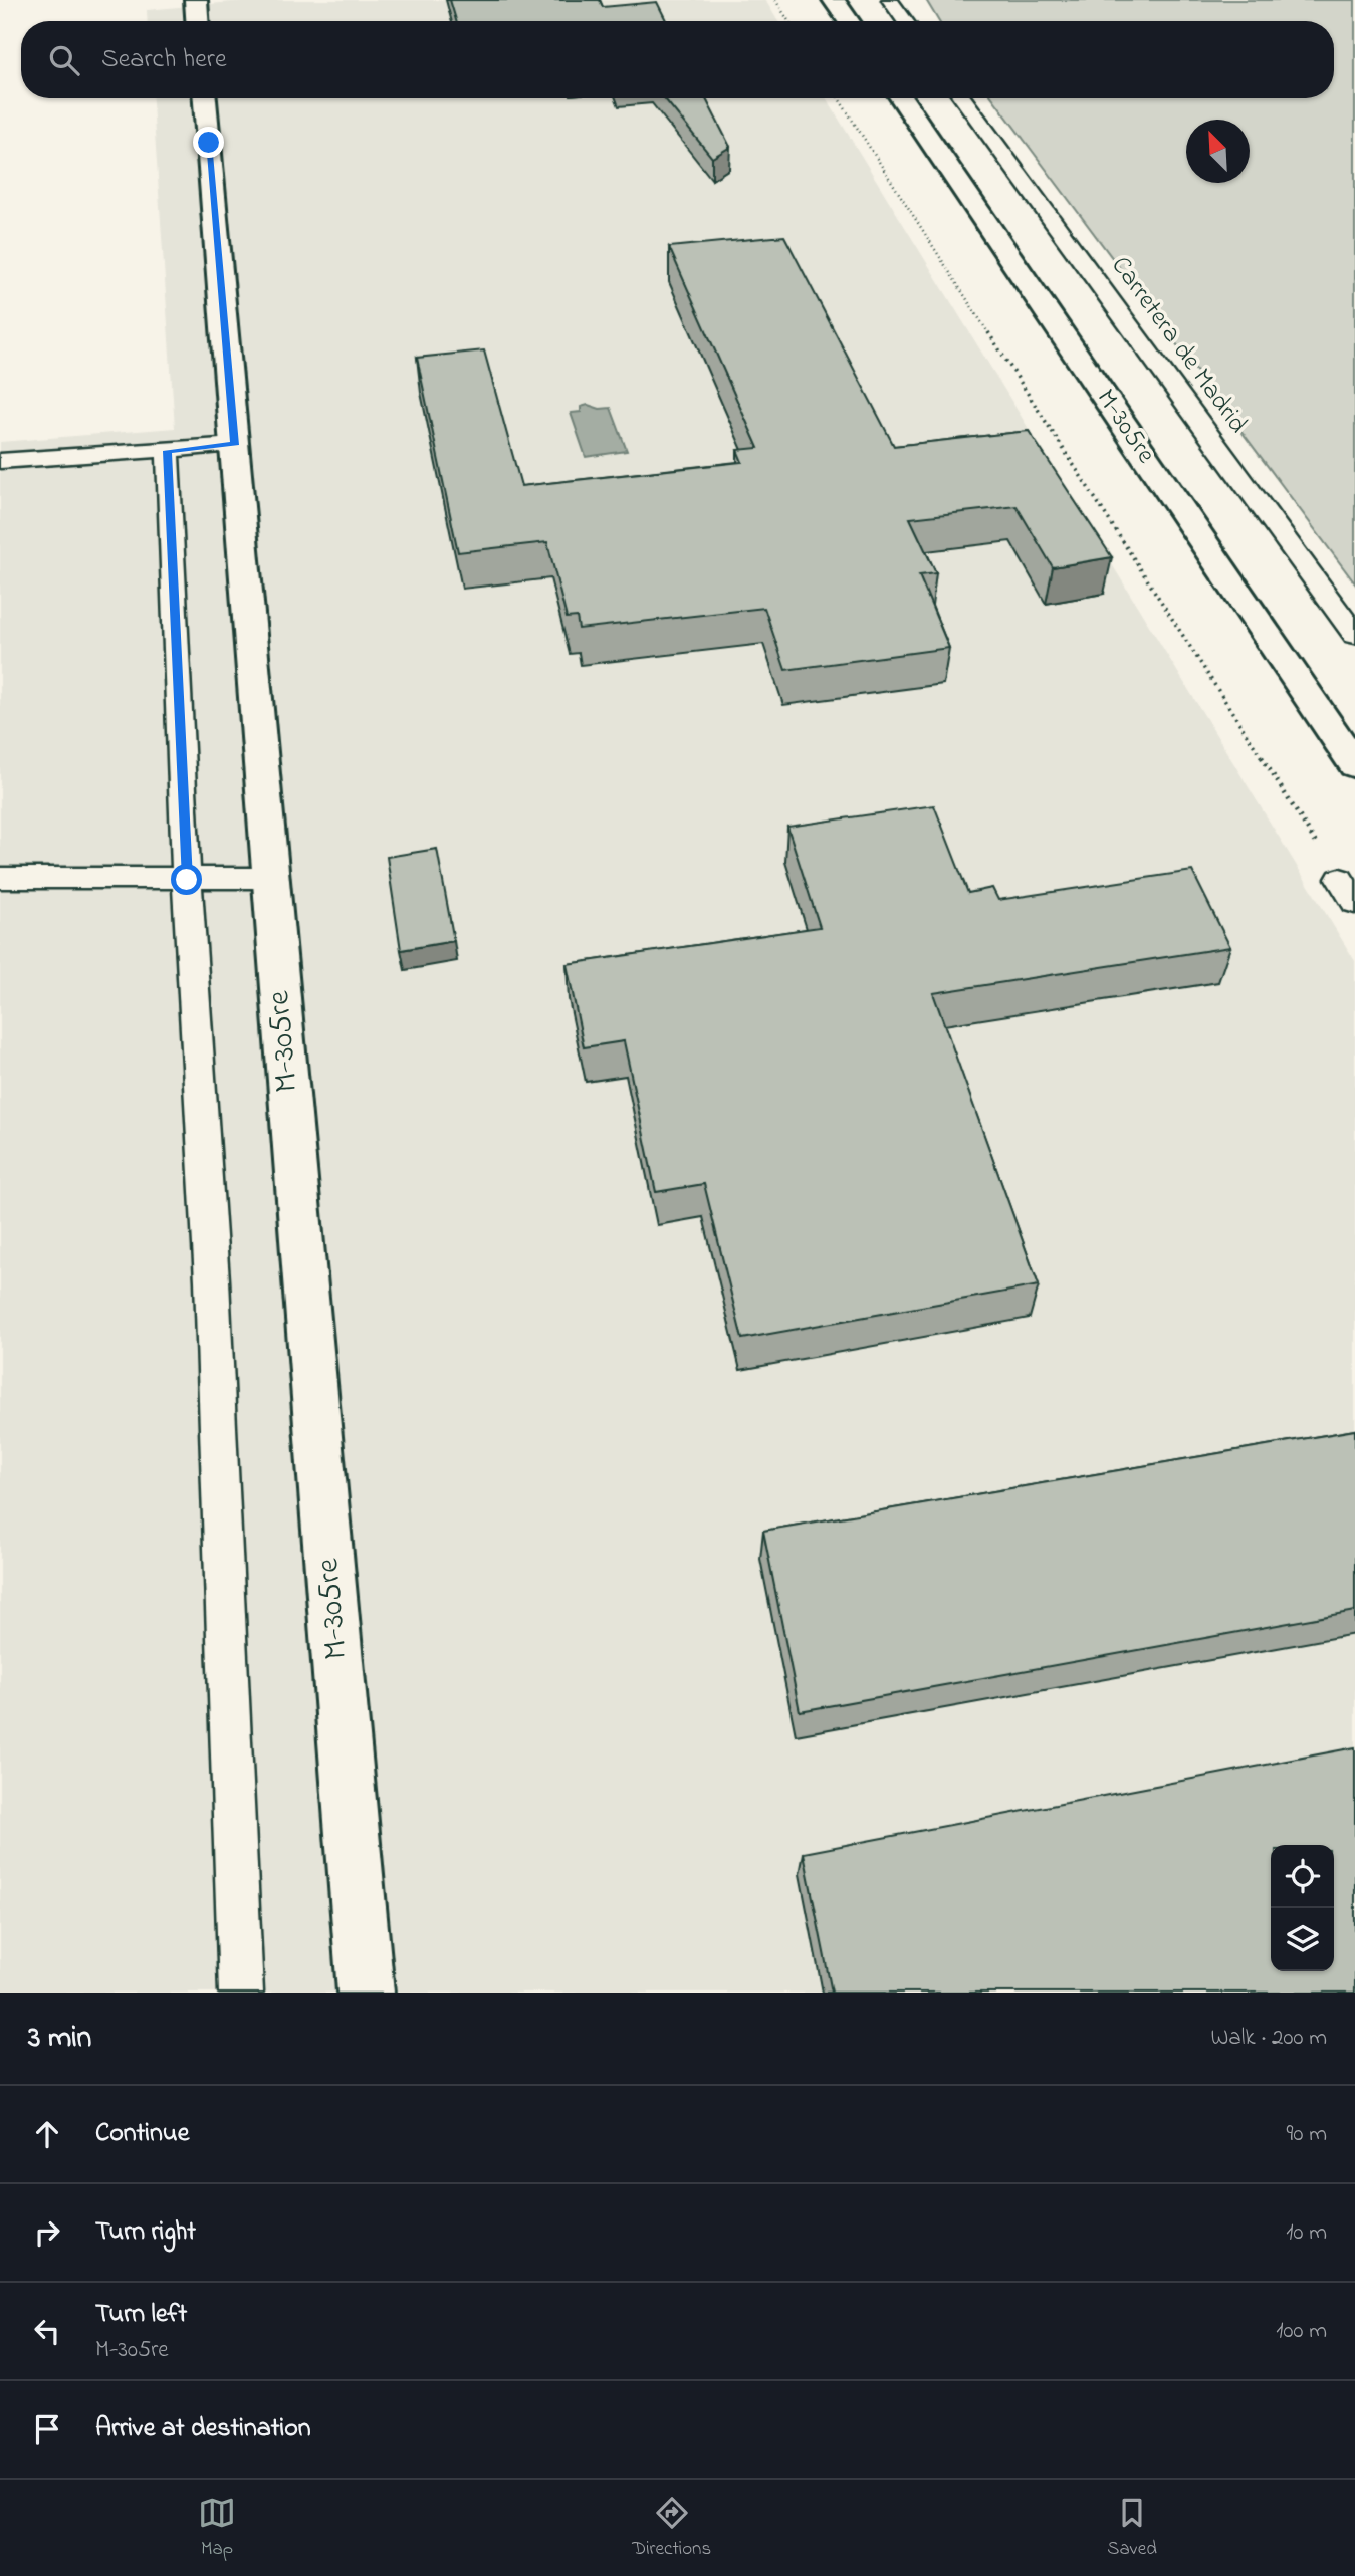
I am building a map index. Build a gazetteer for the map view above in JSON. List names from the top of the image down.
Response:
{
  "streets": {
    "main road": ["M-305re"],
    "lane": ["Carretera de Madrid"]
  },
  "north": "top left",
  "page": {
    "search": "Search here",
    "heading": ["3 min", "Walk · 200 m"],
    "list": [
      ["Continue", "90 m"],
      ["Turn right", "10 m"],
      ["Turn left", "M-305re", "100 m"],
      "Arrive at destination"
    ],
    "nav": ["Map", "Directions", "Saved"]
  }
}
